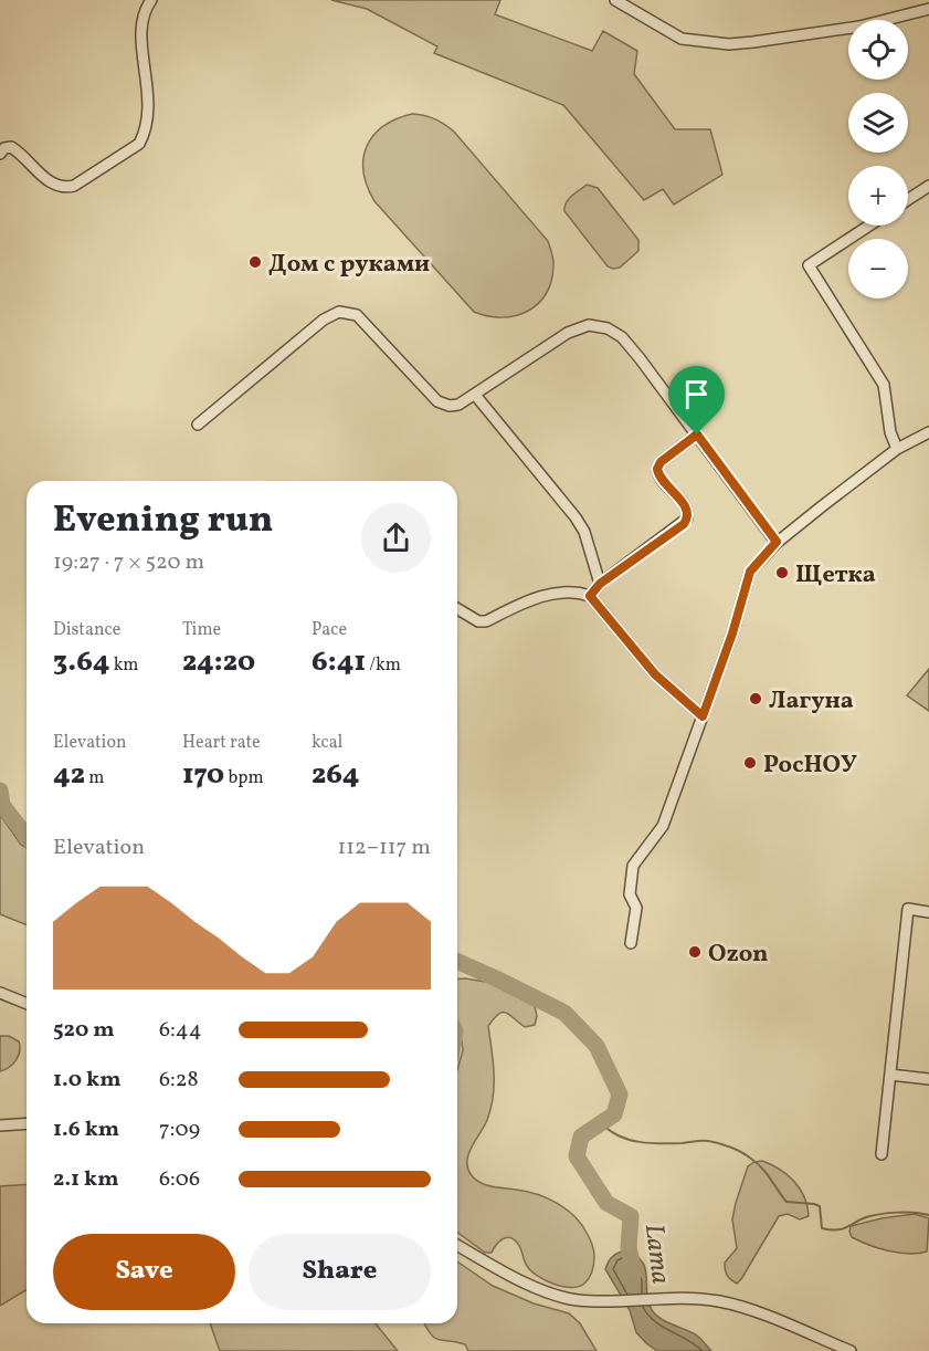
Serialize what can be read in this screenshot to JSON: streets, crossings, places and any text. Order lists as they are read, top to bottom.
{
  "water": ["Lama"],
  "places": [
    "Дом с руками",
    "Щетка",
    "Лагуна",
    "РосНОУ",
    "Ozon"
  ],
  "page": {
    "map_buttons": ["+", "−"],
    "heading": ["Evening run", "19:27 · 7 × 520 m"],
    "stats": [
      ["Distance", "3.64 km"],
      ["Time", "24:20"],
      ["Pace", "6:41 /km"],
      ["Elevation", "42 m"],
      ["Heart rate", "170 bpm"],
      ["kcal", "264"]
    ],
    "chart": ["Elevation", "112–117 m"],
    "list": [
      {
        "name": "520 m",
        "note": "6:44"
      },
      {
        "name": "1.0 km",
        "note": "6:28"
      },
      {
        "name": "1.6 km",
        "note": "7:09"
      },
      {
        "name": "2.1 km",
        "note": "6:06"
      }
    ],
    "buttons": ["Save", "Share"]
  }
}
